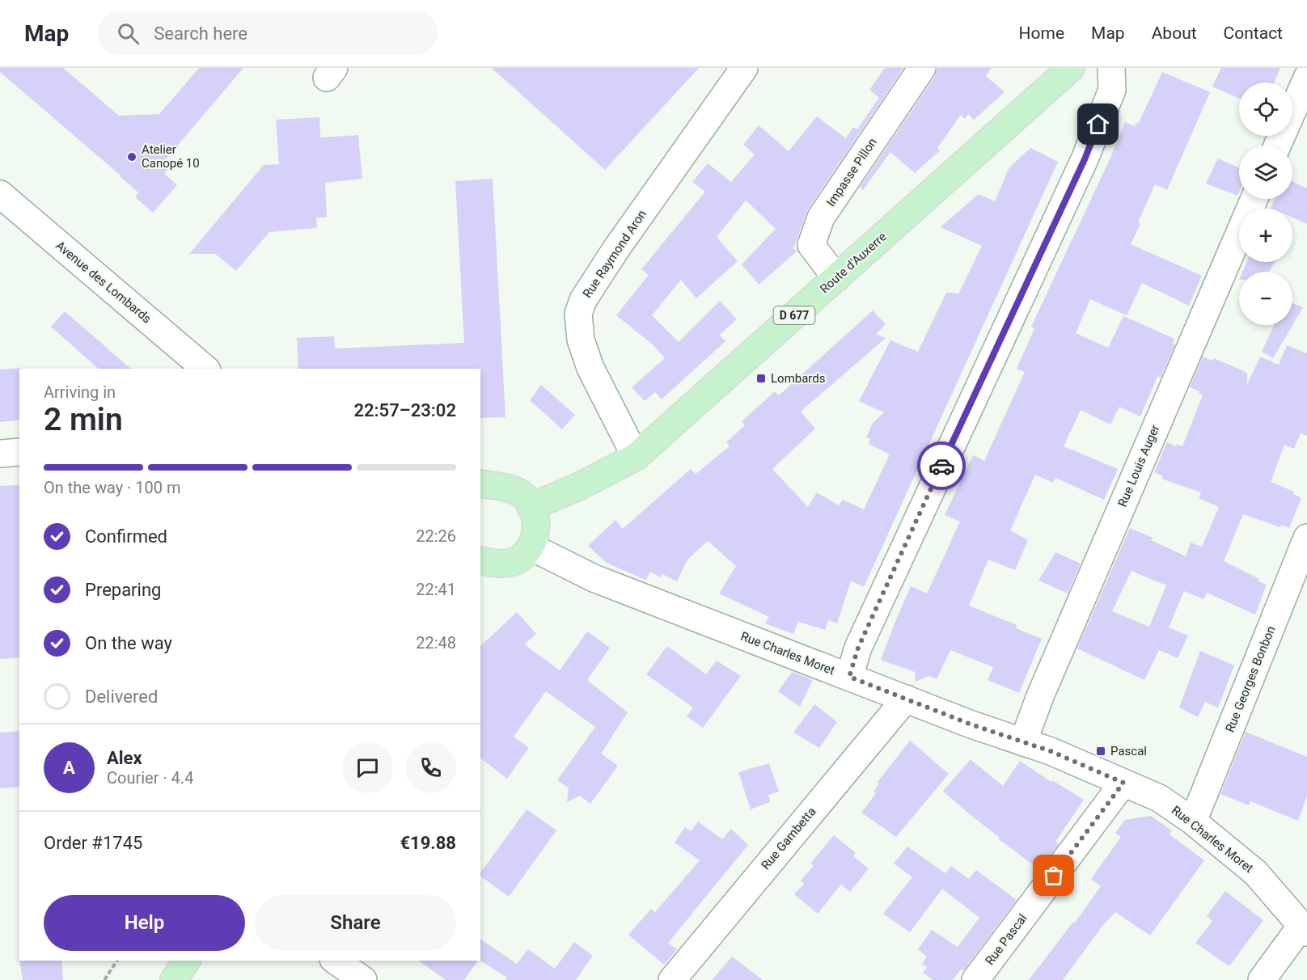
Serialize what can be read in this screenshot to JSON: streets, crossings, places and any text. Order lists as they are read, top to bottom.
{
  "streets": {
    "main road": ["Route d'Auxerre", "D 677"],
    "street": [
      "Impasse Pillon",
      "Rue Raymond Aron",
      "Avenue des Lombards",
      "Rue Louis Auger",
      "Rue Charles Moret",
      "Rue Georges Bonbon",
      "Rue Gambetta",
      "Rue Pascal"
    ]
  },
  "crossings": [
    ["Impasse Pillon", "Route d'Auxerre"],
    ["Rue Raymond Aron", "Route d'Auxerre"],
    ["Rue Louis Auger", "Rue Charles Moret"],
    ["Rue Charles Moret", "Rue Georges Bonbon"],
    ["Rue Charles Moret", "Rue Gambetta"],
    ["Rue Charles Moret", "Rue Pascal"]
  ],
  "places": {
    "other": ["Atelier Canopé 10"],
    "transit": ["Lombards", "Pascal"]
  },
  "page": {
    "header": "Map",
    "search": "Search here",
    "nav": [
      "Home",
      "Map",
      "About",
      "Contact"
    ],
    "map_buttons": ["+", "−"],
    "heading": ["2 min", "Arriving in", "22:57–23:02"],
    "panel": [
      "Alex",
      "Courier · 4.4",
      "Order #1745",
      "€19.88"
    ],
    "bar": "On the way · 100 m",
    "list": [
      ["Confirmed", "22:26"],
      ["Preparing", "22:41"],
      ["On the way", "22:48"],
      "Delivered"
    ],
    "round": "A",
    "buttons": ["Help", "Share"]
  }
}
